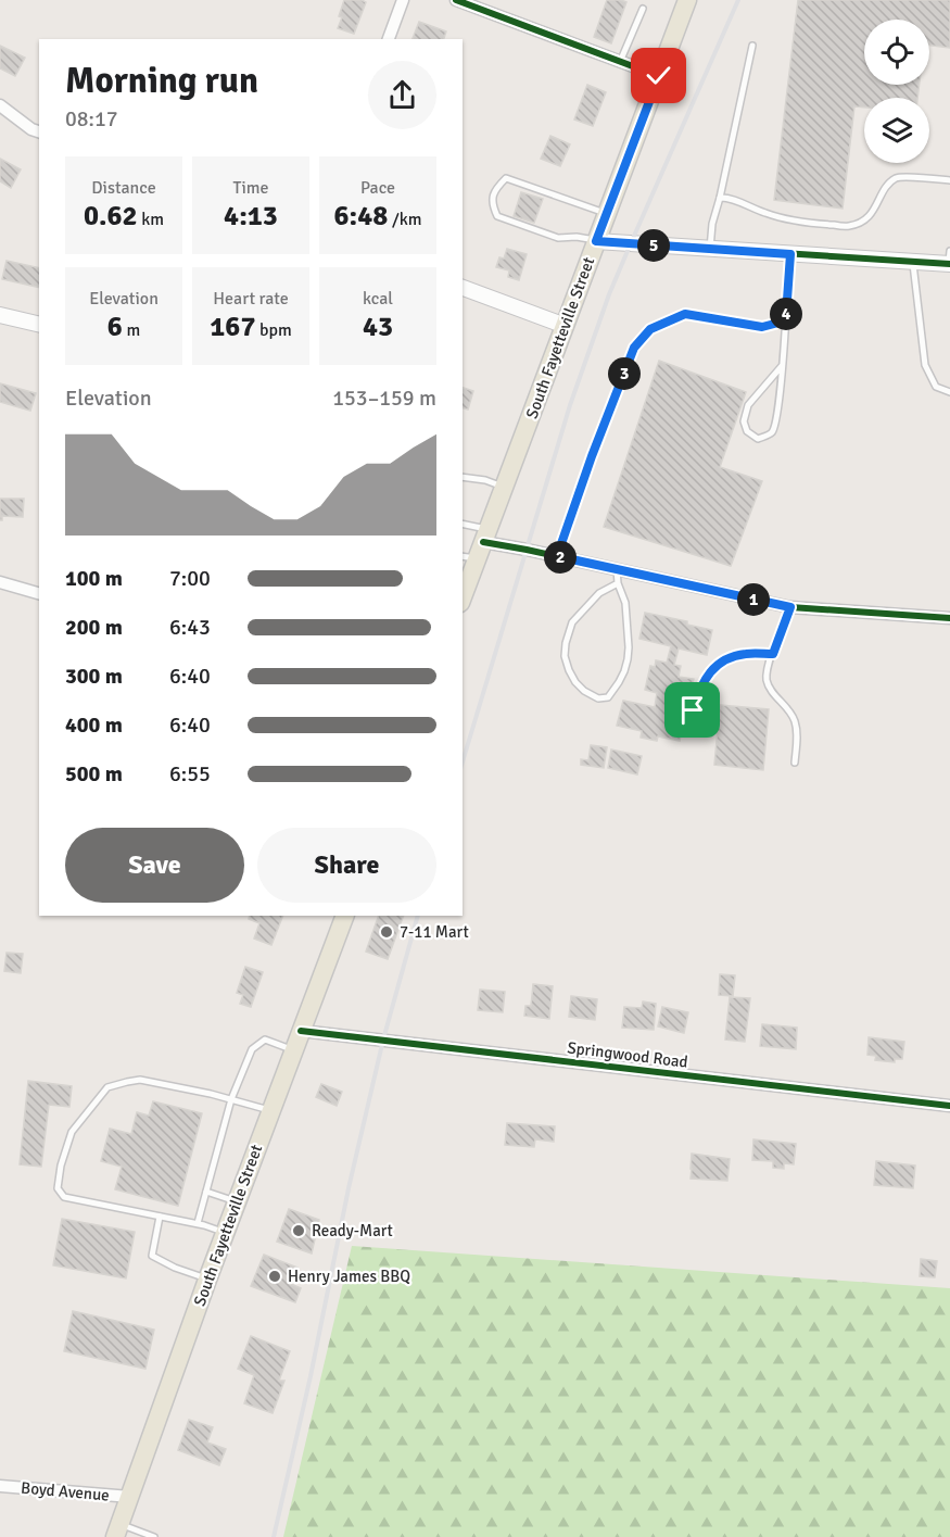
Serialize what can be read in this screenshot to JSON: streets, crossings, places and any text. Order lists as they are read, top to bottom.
{
  "streets": {
    "main road": ["South Fayetteville Street"],
    "street": ["Springwood Road", "Boyd Avenue"]
  },
  "crossings": [
    ["South Fayetteville Street", "Springwood Road"],
    ["South Fayetteville Street", "Boyd Avenue"]
  ],
  "places": ["7-11 Mart", "Ready-Mart", "Henry James BBQ"],
  "page": {
    "heading": ["Morning run", "08:17"],
    "stats": [
      ["Distance", "0.62 km"],
      ["Time", "4:13"],
      ["Pace", "6:48 /km"],
      ["Elevation", "6 m"],
      ["Heart rate", "167 bpm"],
      ["kcal", "43"]
    ],
    "pins": [
      "5",
      "4",
      "3",
      "2",
      "1"
    ],
    "chart": ["Elevation", "153–159 m"],
    "list": [
      {
        "name": "100 m",
        "note": "7:00"
      },
      {
        "name": "200 m",
        "note": "6:43"
      },
      {
        "name": "300 m",
        "note": "6:40"
      },
      {
        "name": "400 m",
        "note": "6:40"
      },
      {
        "name": "500 m",
        "note": "6:55"
      }
    ],
    "buttons": ["Save", "Share"]
  }
}
